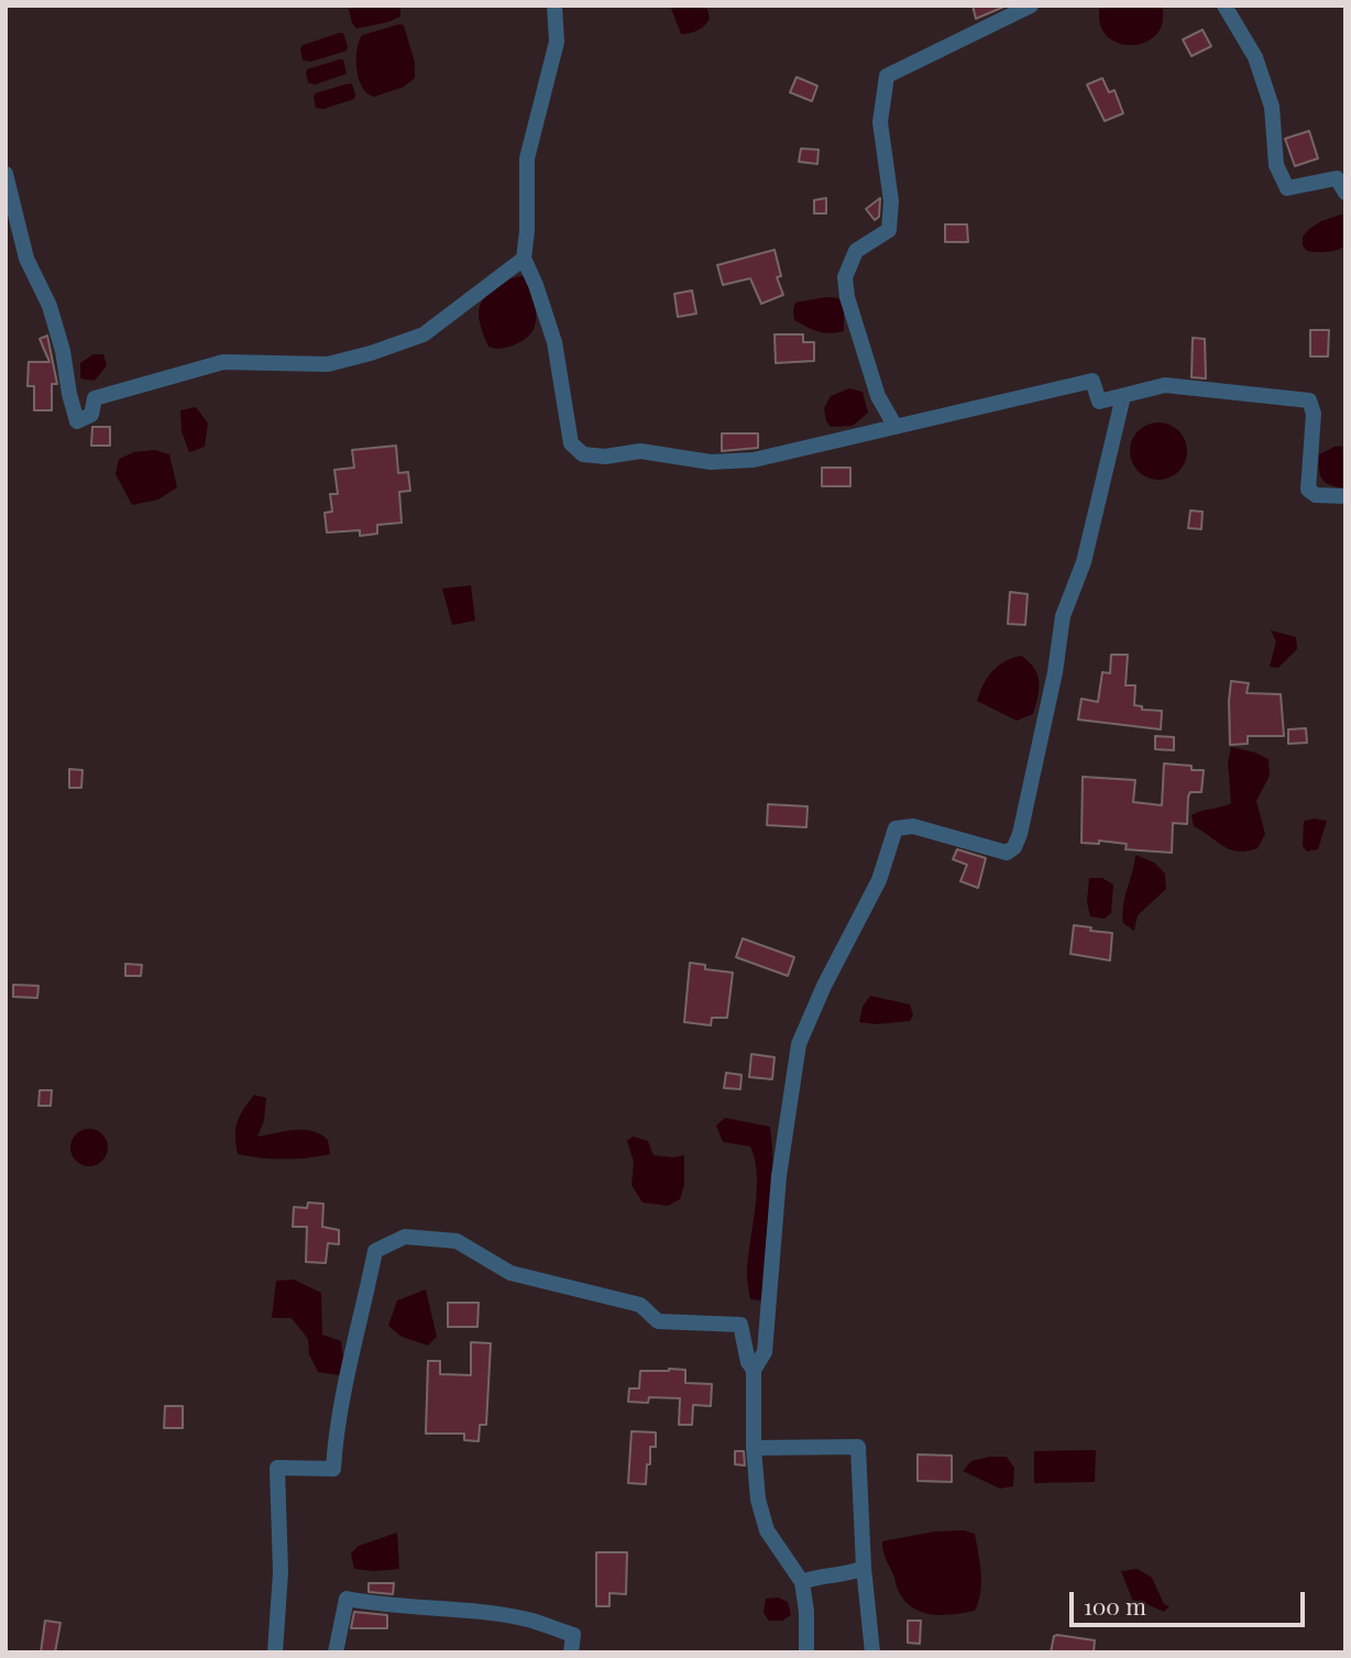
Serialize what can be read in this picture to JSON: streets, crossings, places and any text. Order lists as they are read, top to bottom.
{
  "scale_bar": "100 m"
}
